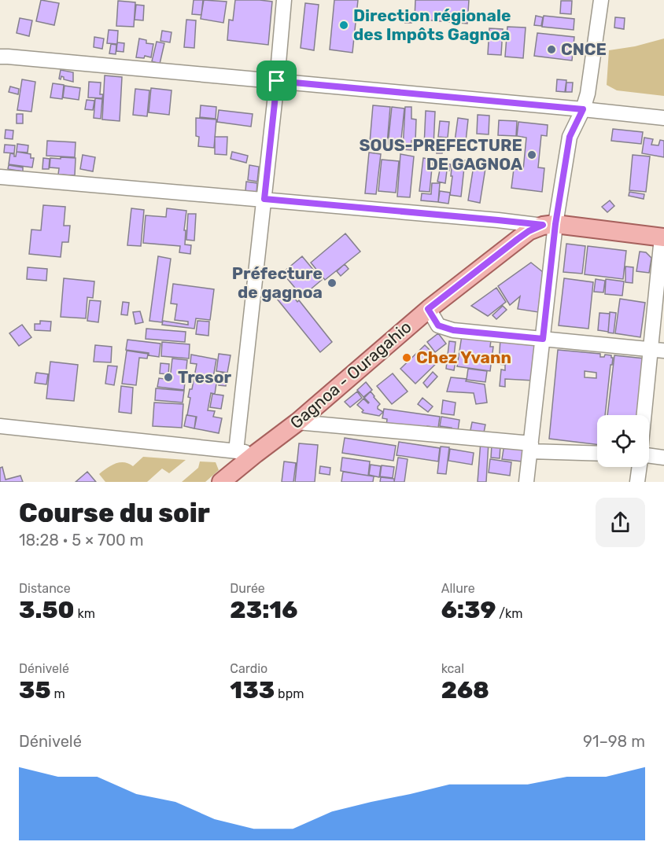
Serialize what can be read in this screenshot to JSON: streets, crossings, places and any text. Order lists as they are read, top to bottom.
{
  "streets": {
    "main road": ["Gagnoa - Ouragahio"]
  },
  "places": [
    "Direction régionale des Impôts Gagnoa",
    "CNCE",
    "SOUS-PREFECTURE DE GAGNOA",
    "Préfecture de gagnoa",
    "Chez Yvann",
    "Tresor"
  ],
  "page": {
    "heading": ["Course du soir", "18:28 · 5 × 700 m"],
    "stats": [
      ["Distance", "3.50 km"],
      ["Durée", "23:16"],
      ["Allure", "6:39 /km"],
      ["Dénivelé", "35 m"],
      ["Cardio", "133 bpm"],
      ["kcal", "268"]
    ],
    "chart": ["Dénivelé", "91–98 m"]
  }
}
